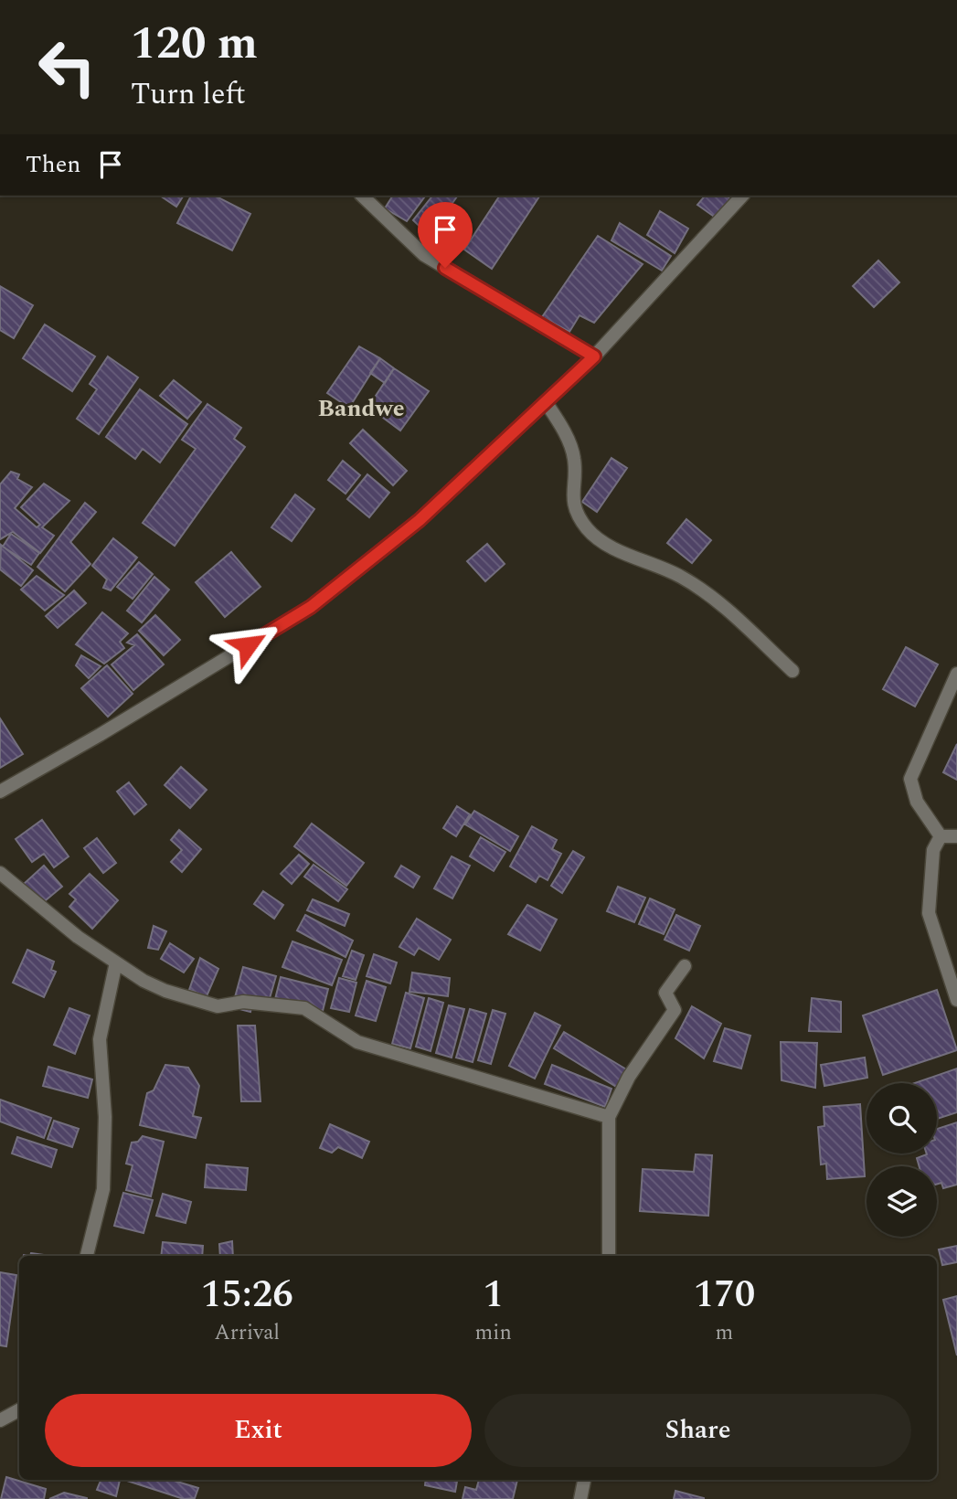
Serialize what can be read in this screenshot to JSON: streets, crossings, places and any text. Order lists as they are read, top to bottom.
{
  "districts": ["Bandwe"],
  "page": {
    "turn": ["120 m", "Turn left"],
    "then": "Then",
    "eta": [
      "15:26",
      "Arrival",
      "1",
      "min",
      "170",
      "m"
    ],
    "buttons": ["Exit", "Share"]
  }
}
